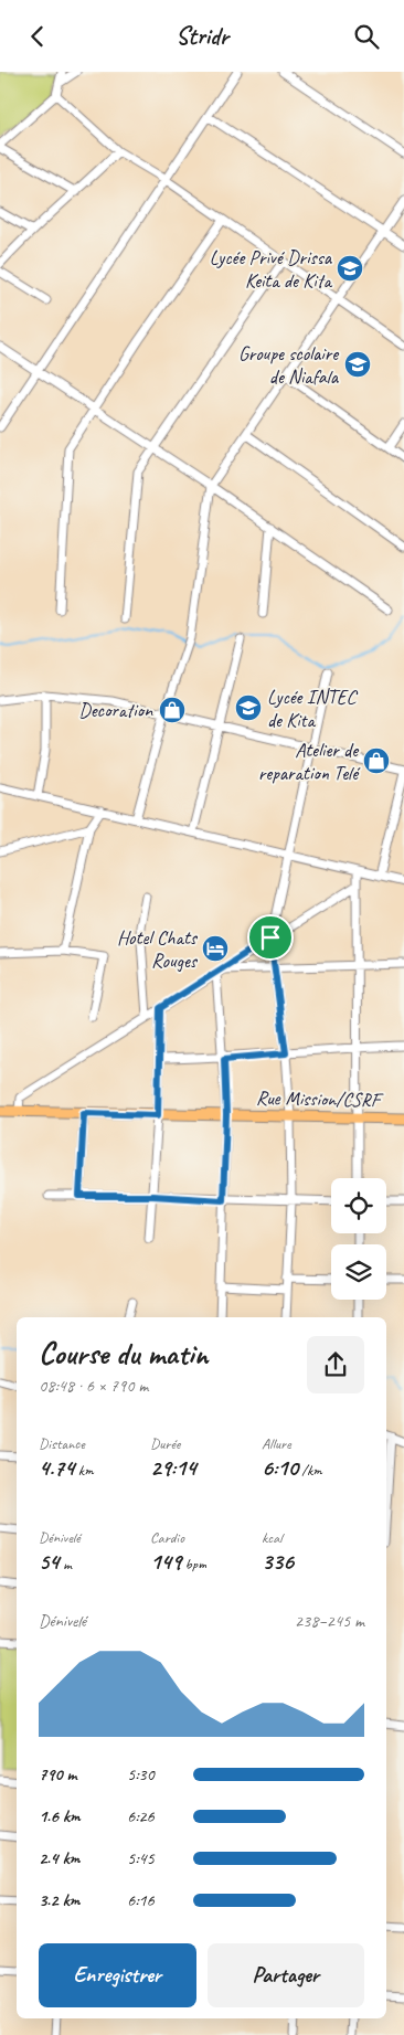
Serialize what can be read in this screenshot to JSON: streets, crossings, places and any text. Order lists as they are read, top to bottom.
{
  "streets": {
    "main road": ["Rue Mission/CSRF"]
  },
  "places": {
    "school or university": ["Lycée Privé Drissa Keita de Kita", "Groupe scolaire de Niafala", "Lycée INTEC de Kita"],
    "shop": ["Decoration", "Atelier de reparation Telé"],
    "hotel": ["Hotel Chats Rouges"]
  },
  "page": {
    "header": "Stridr",
    "heading": ["Course du matin", "08:48 · 6 × 790 m"],
    "stats": [
      ["Distance", "4.74 km"],
      ["Durée", "29:14"],
      ["Allure", "6:10 /km"],
      ["Dénivelé", "54 m"],
      ["Cardio", "149 bpm"],
      ["kcal", "336"]
    ],
    "chart": ["Dénivelé", "238–245 m"],
    "list": [
      {
        "name": "790 m",
        "note": "5:30"
      },
      {
        "name": "1.6 km",
        "note": "6:26"
      },
      {
        "name": "2.4 km",
        "note": "5:45"
      },
      {
        "name": "3.2 km",
        "note": "6:16"
      }
    ],
    "buttons": ["Enregistrer", "Partager"]
  }
}
